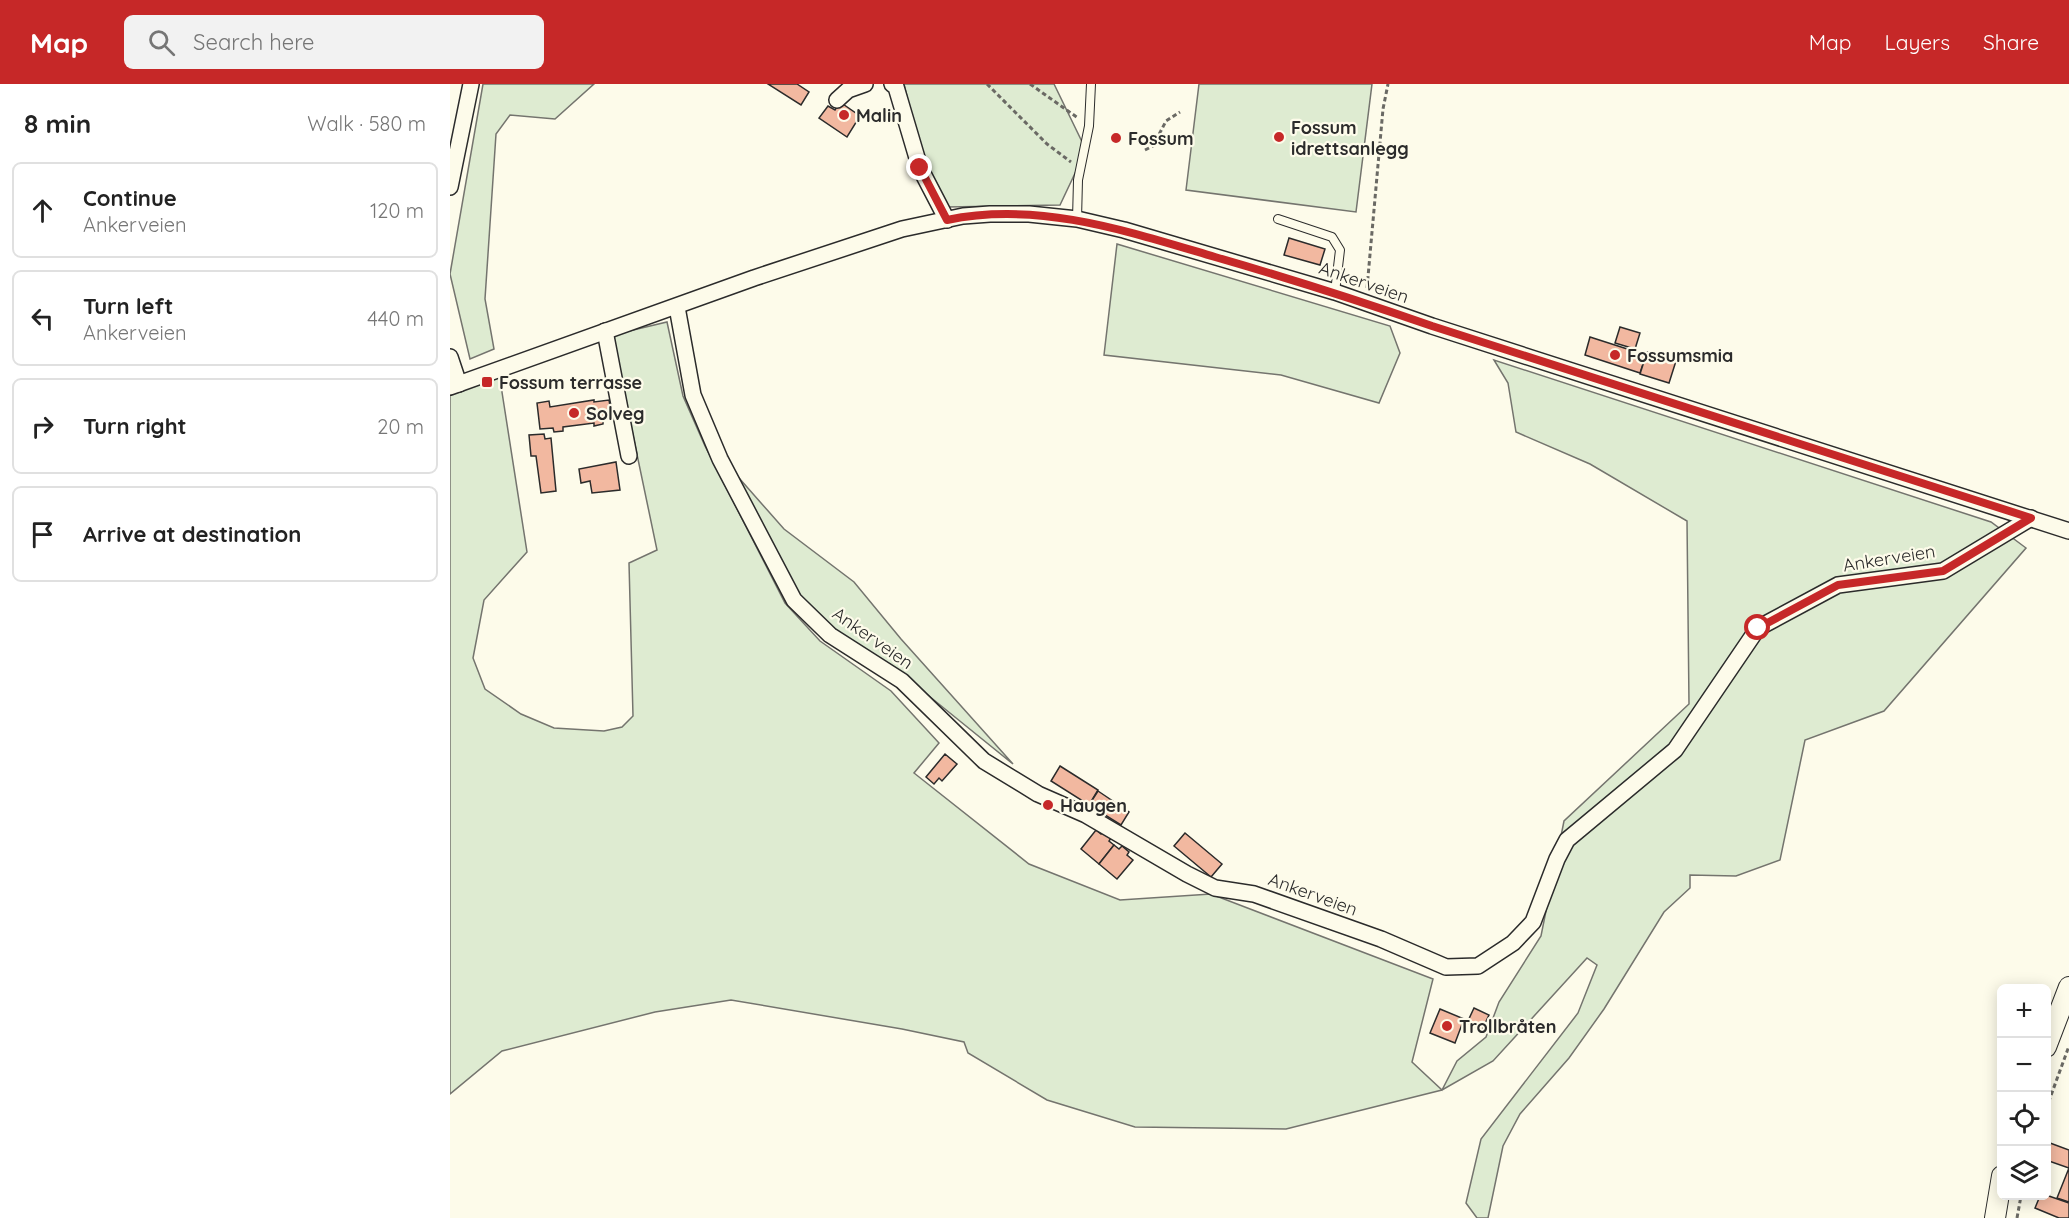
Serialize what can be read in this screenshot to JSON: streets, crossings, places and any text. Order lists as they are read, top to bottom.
{
  "streets": {
    "street": ["Ankerveien"]
  },
  "places": {
    "other": [
      "Malin",
      "Fossum idrettsanlegg",
      "Fossum",
      "Fossumsmia",
      "Solveg",
      "Haugen",
      "Trollbråten"
    ],
    "transit": ["Fossum terrasse"]
  },
  "page": {
    "header": "Map",
    "search": "Search here",
    "nav": ["Map", "Layers", "Share"],
    "heading": ["8 min", "Walk · 580 m"],
    "list": [
      ["Continue", "Ankerveien", "120 m"],
      ["Turn left", "Ankerveien", "440 m"],
      ["Turn right", "20 m"],
      "Arrive at destination"
    ],
    "map_buttons": ["+", "−"]
  }
}
